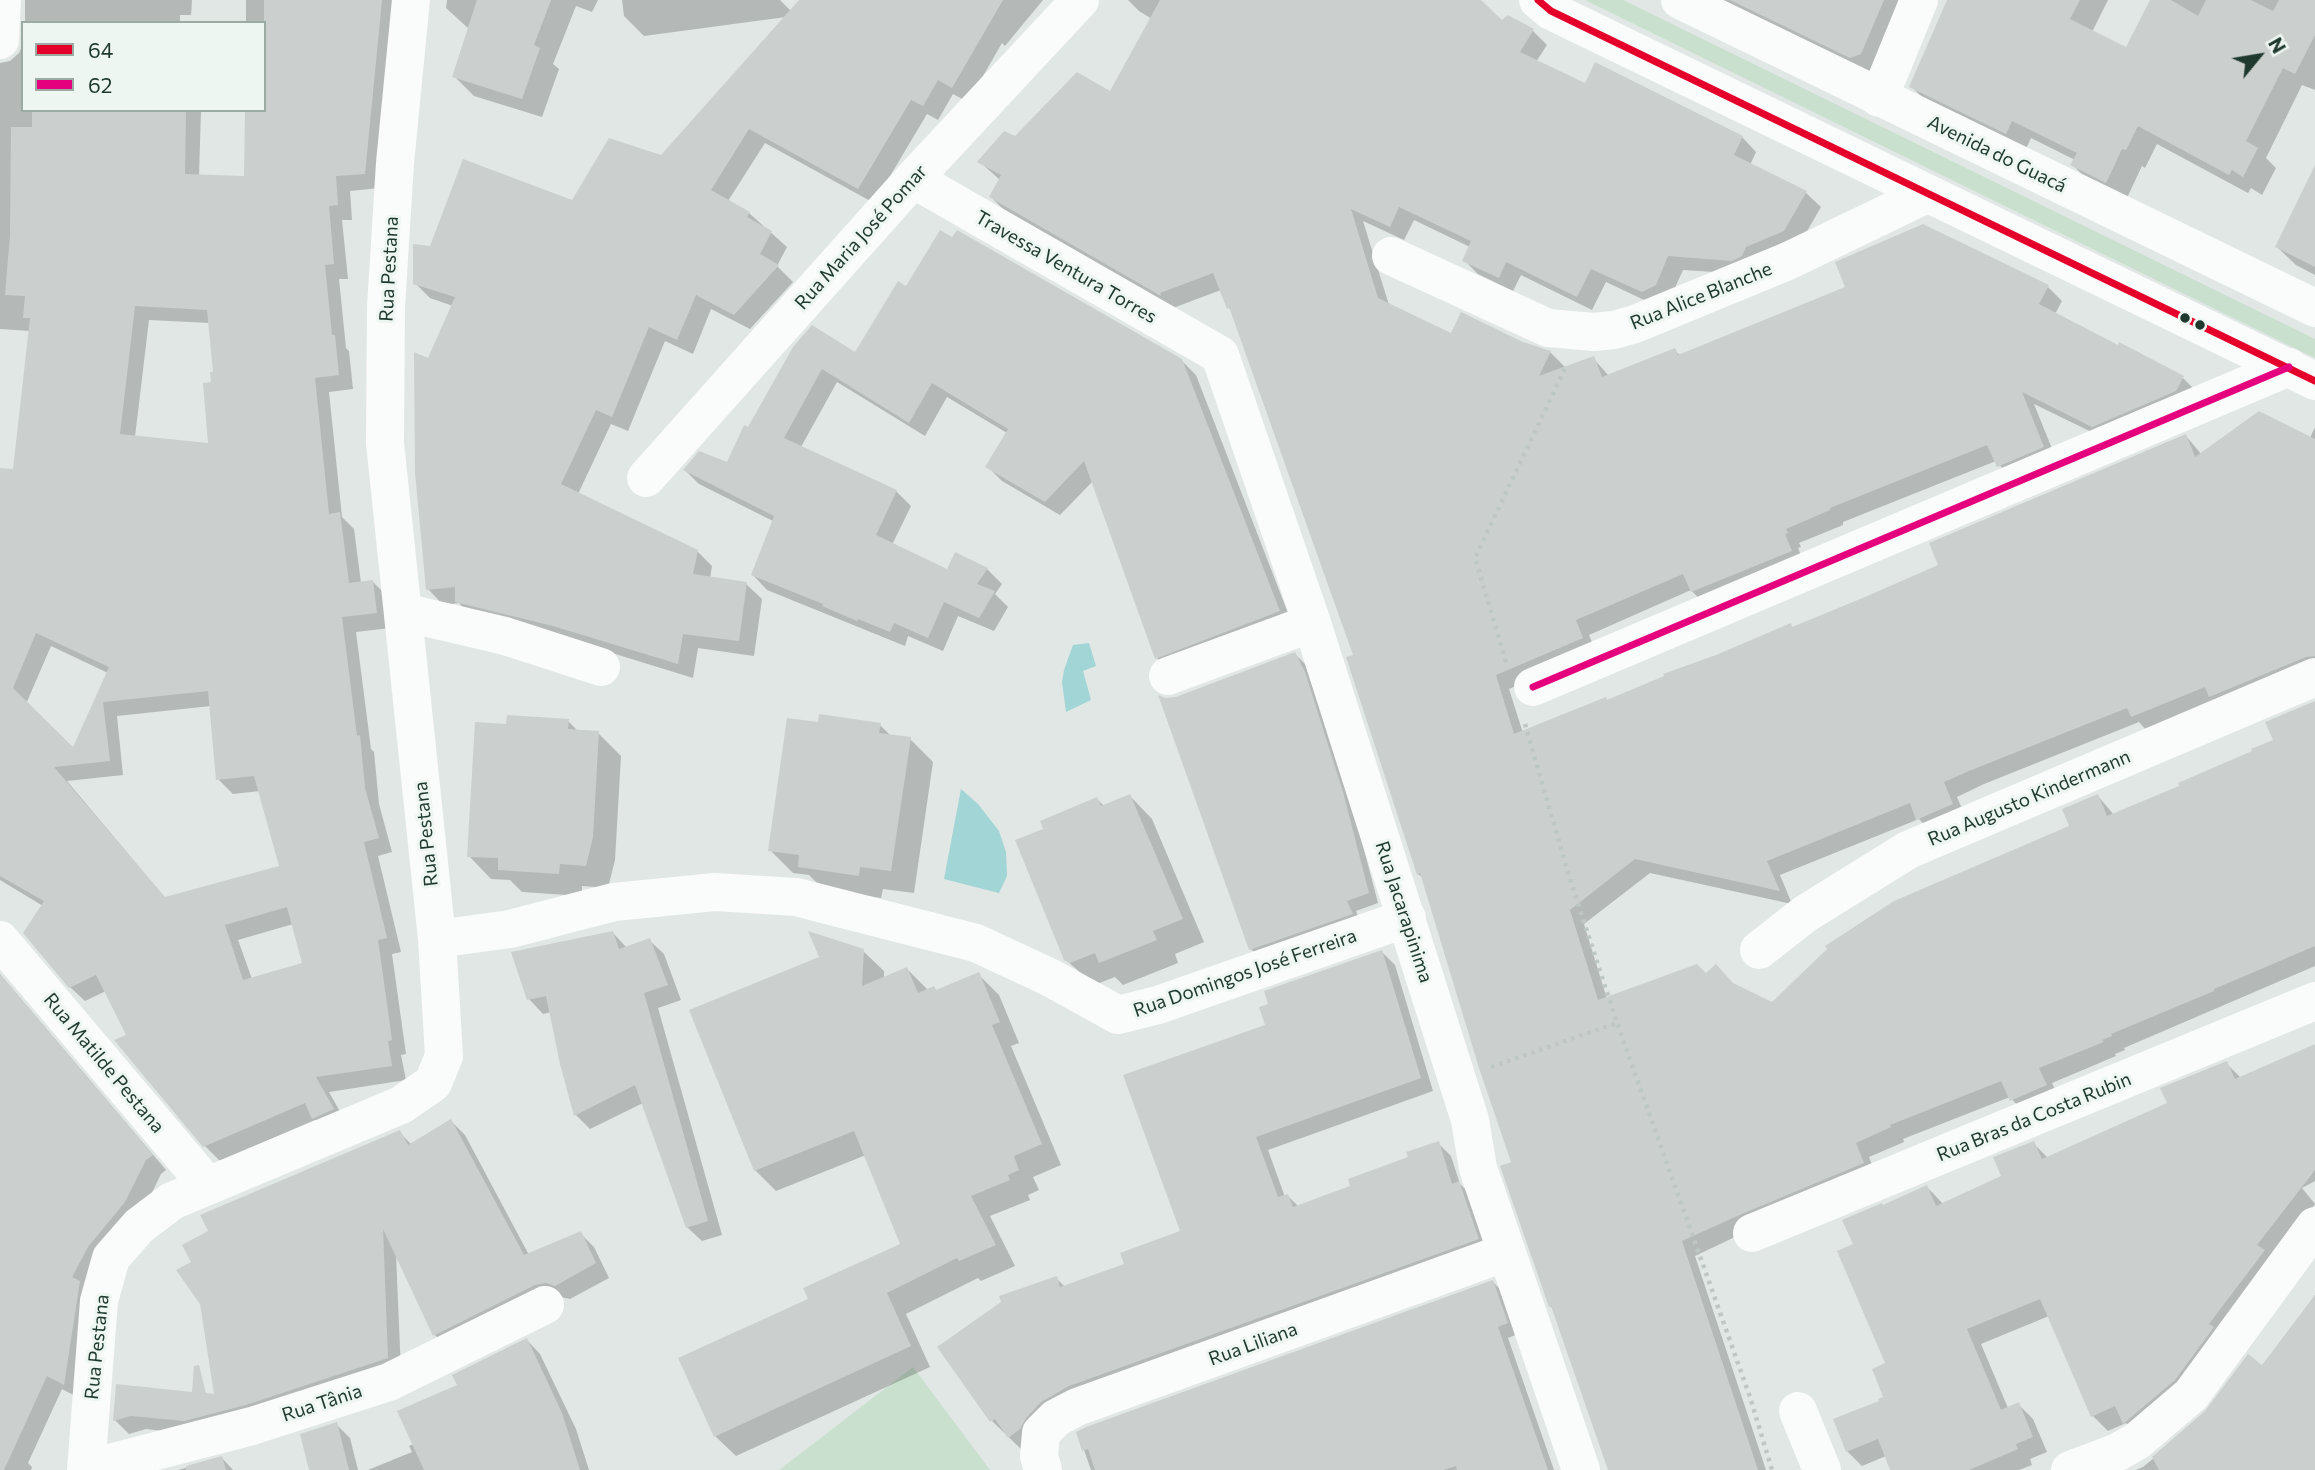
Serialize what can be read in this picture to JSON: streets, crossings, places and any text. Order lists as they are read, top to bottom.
{
  "streets": {
    "street": [
      "Avenida do Guacá",
      "Rua Maria José Pomar",
      "Travessa Ventura Torres",
      "Rua Pestana",
      "Rua Alice Blanche",
      "Rua Augusto Kindermann",
      "Rua Jacarapinima",
      "Rua Domingos José Ferreira",
      "Rua Matilde Pestana",
      "Rua Bras da Costa Rubin",
      "Rua Liliana",
      "Rua Tânia"
    ]
  },
  "crossings": [
    ["Rua Maria José Pomar", "Travessa Ventura Torres"],
    ["Travessa Ventura Torres", "Rua Jacarapinima"],
    ["Rua Pestana", "Rua Domingos José Ferreira"],
    ["Rua Pestana", "Rua Matilde Pestana"],
    ["Rua Pestana", "Rua Tânia"],
    ["Rua Jacarapinima", "Rua Domingos José Ferreira"],
    ["Rua Jacarapinima", "Rua Liliana"]
  ],
  "lines": ["transit line 64", "transit line 62"],
  "legend": ["64", "62"],
  "north": "top right"
}
